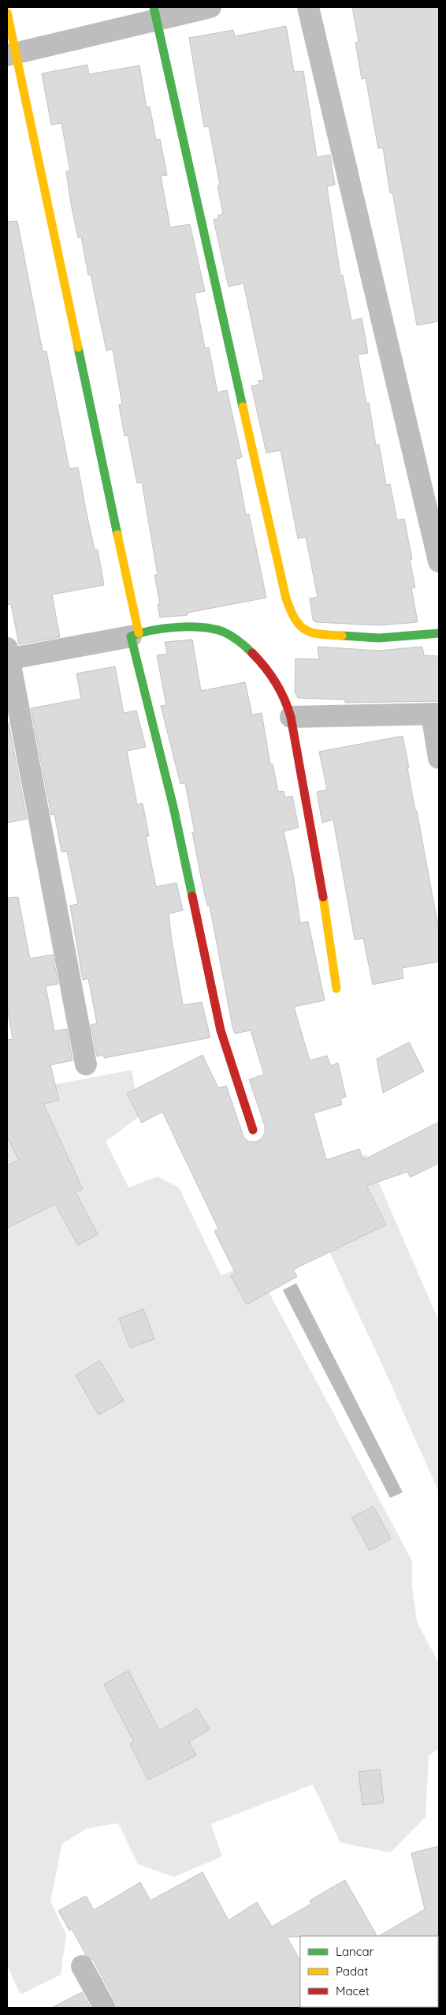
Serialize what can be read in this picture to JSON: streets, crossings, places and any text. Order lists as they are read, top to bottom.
{
  "legend": ["Lancar", "Padat", "Macet"]
}
